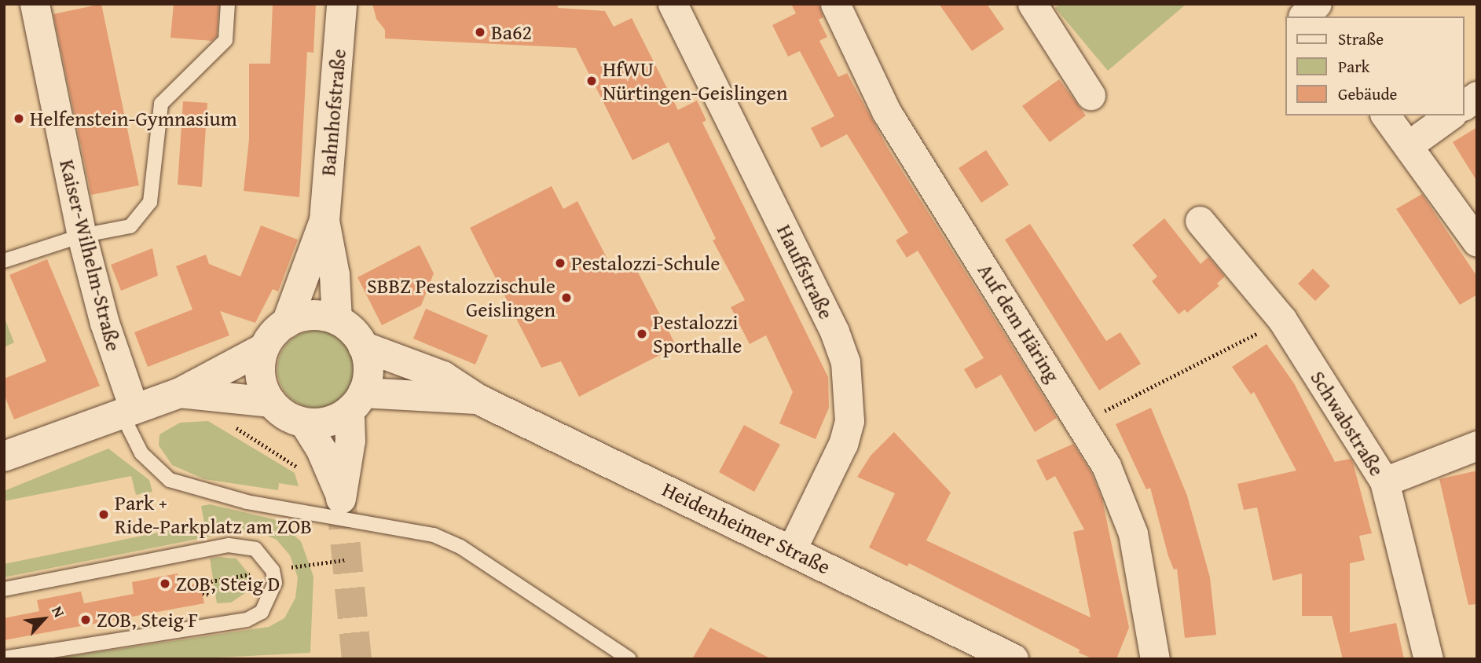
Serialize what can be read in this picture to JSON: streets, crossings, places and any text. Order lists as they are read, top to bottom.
{
  "streets": {
    "street": [
      "Bahnhofstraße",
      "Kaiser-Wilhelm-Straße",
      "Hauffstraße",
      "Auf dem Häring",
      "Schwabstraße",
      "Heidenheimer Straße"
    ]
  },
  "crossings": [
    ["Bahnhofstraße", "Heidenheimer Straße"],
    ["Hauffstraße", "Heidenheimer Straße"]
  ],
  "places": [
    "Ba62",
    "HfWU Nürtingen-Geislingen",
    "Helfenstein-Gymnasium",
    "Pestalozzi-Schule",
    "SBBZ Pestalozzischule Geislingen",
    "Pestalozzi Sporthalle",
    "Park + Ride-Parkplatz am ZOB",
    "ZOB, Steig D",
    "ZOB, Steig F"
  ],
  "legend": ["Straße", "Park", "Gebäude"],
  "north": "top right"
}
